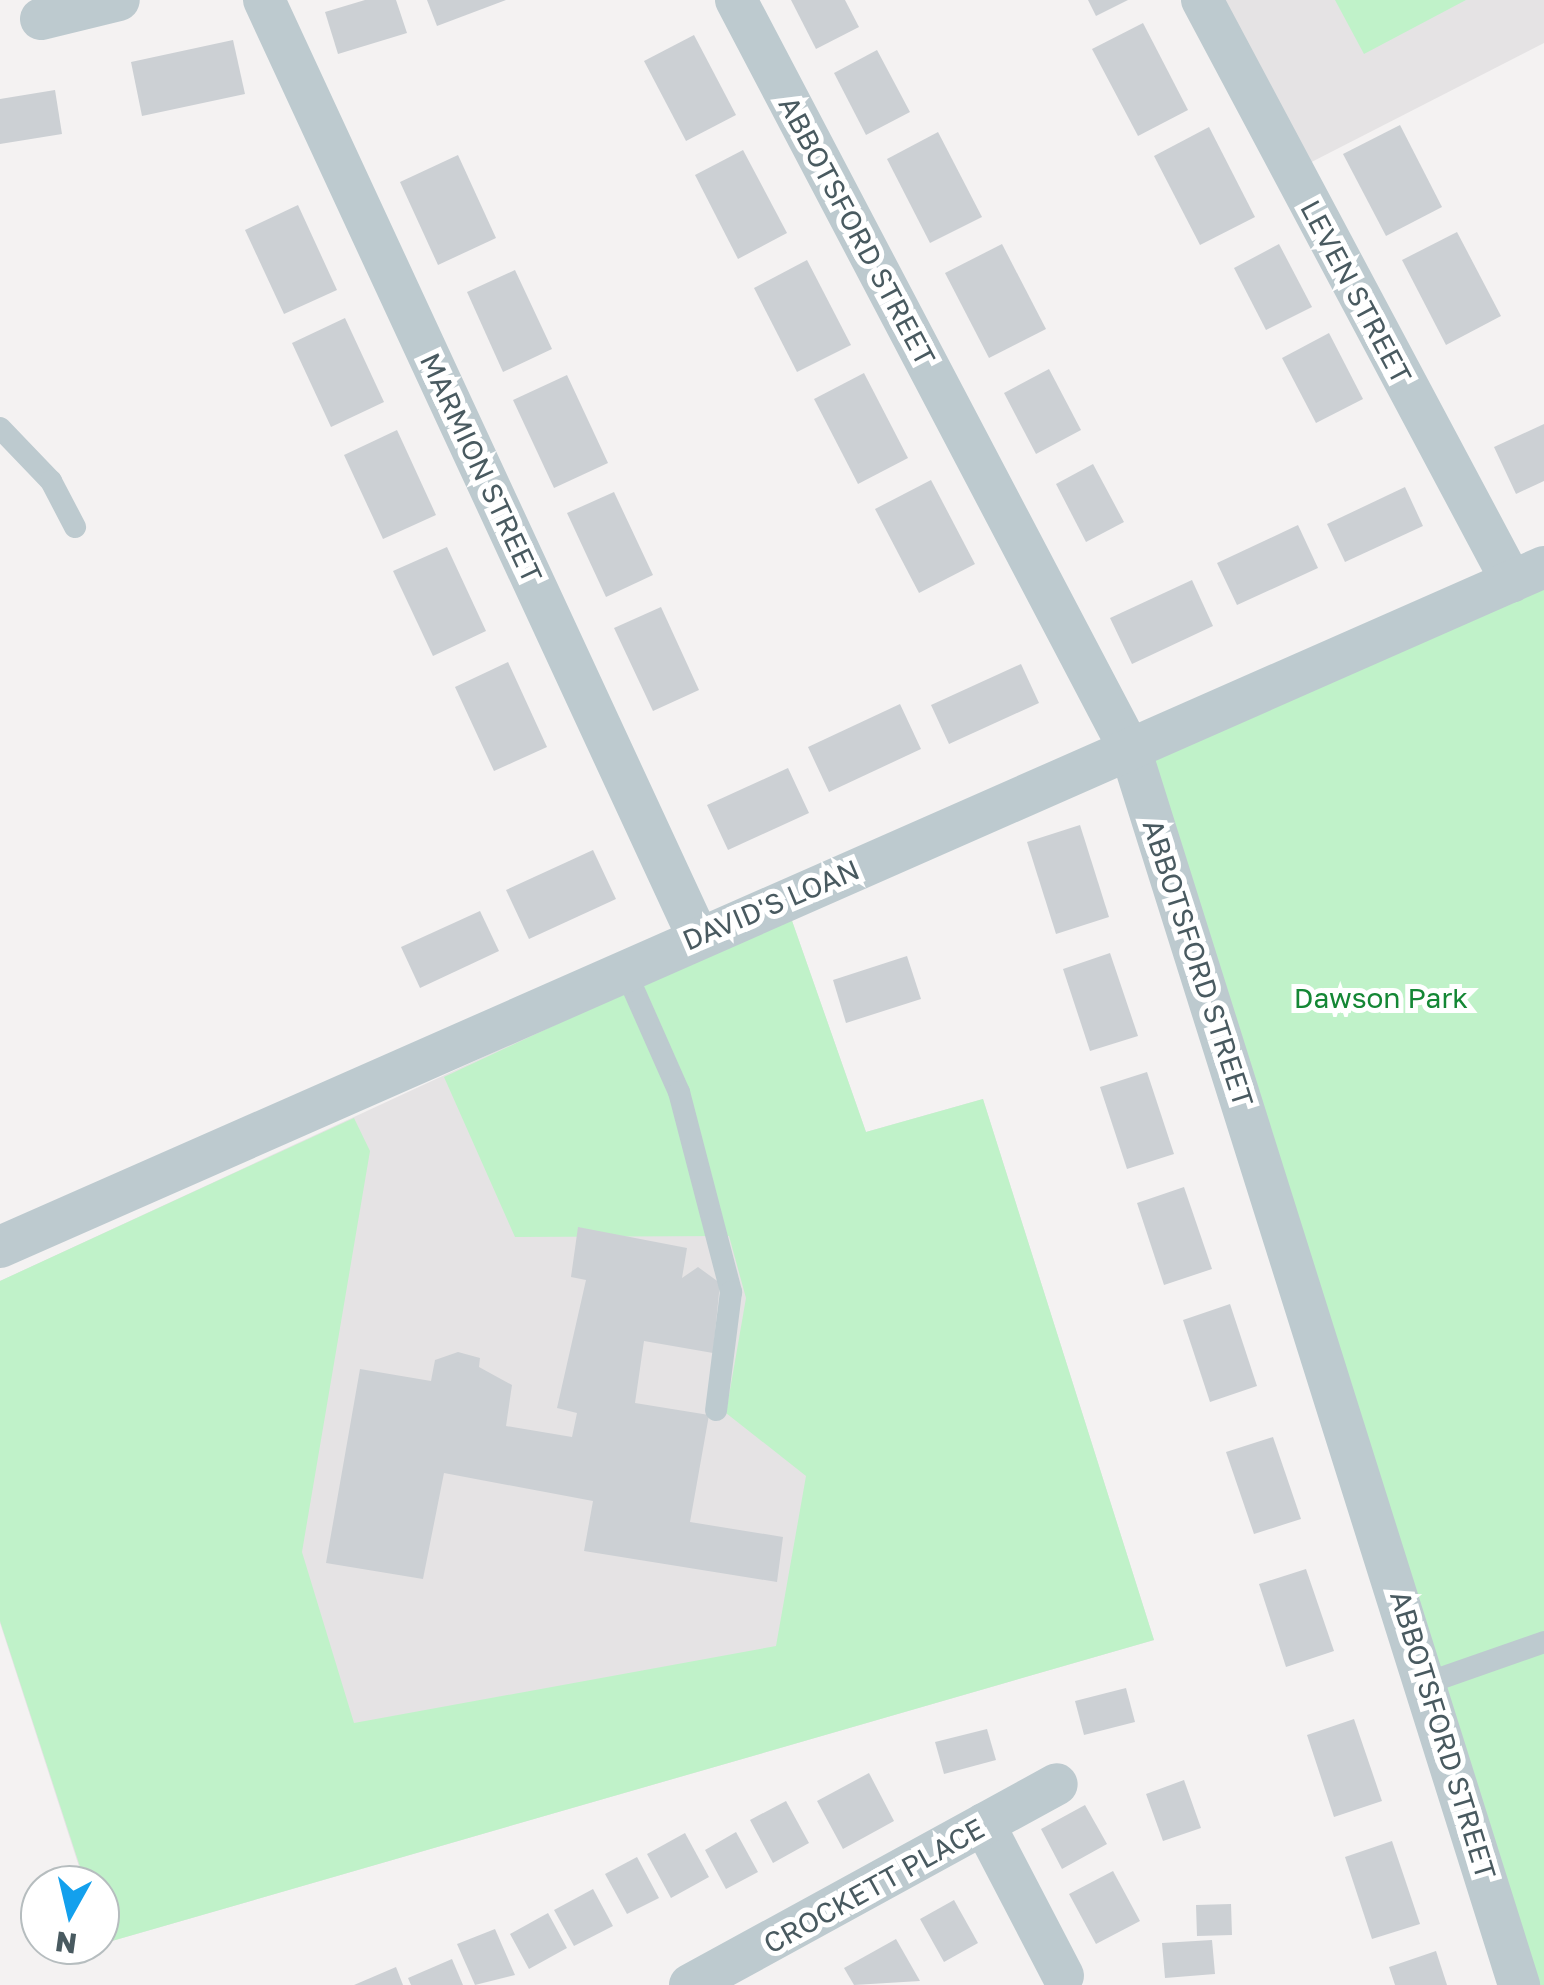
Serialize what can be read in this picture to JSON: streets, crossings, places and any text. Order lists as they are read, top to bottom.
{
  "streets": {
    "street": [
      "ABBOTSFORD STREET",
      "LEVEN STREET",
      "MARMION STREET",
      "DAVID'S LOAN",
      "CROCKETT PLACE"
    ]
  },
  "crossings": [
    ["ABBOTSFORD STREET", "DAVID'S LOAN"],
    ["LEVEN STREET", "DAVID'S LOAN"],
    ["MARMION STREET", "DAVID'S LOAN"]
  ],
  "parks": ["Dawson Park"],
  "north": "bottom"
}
